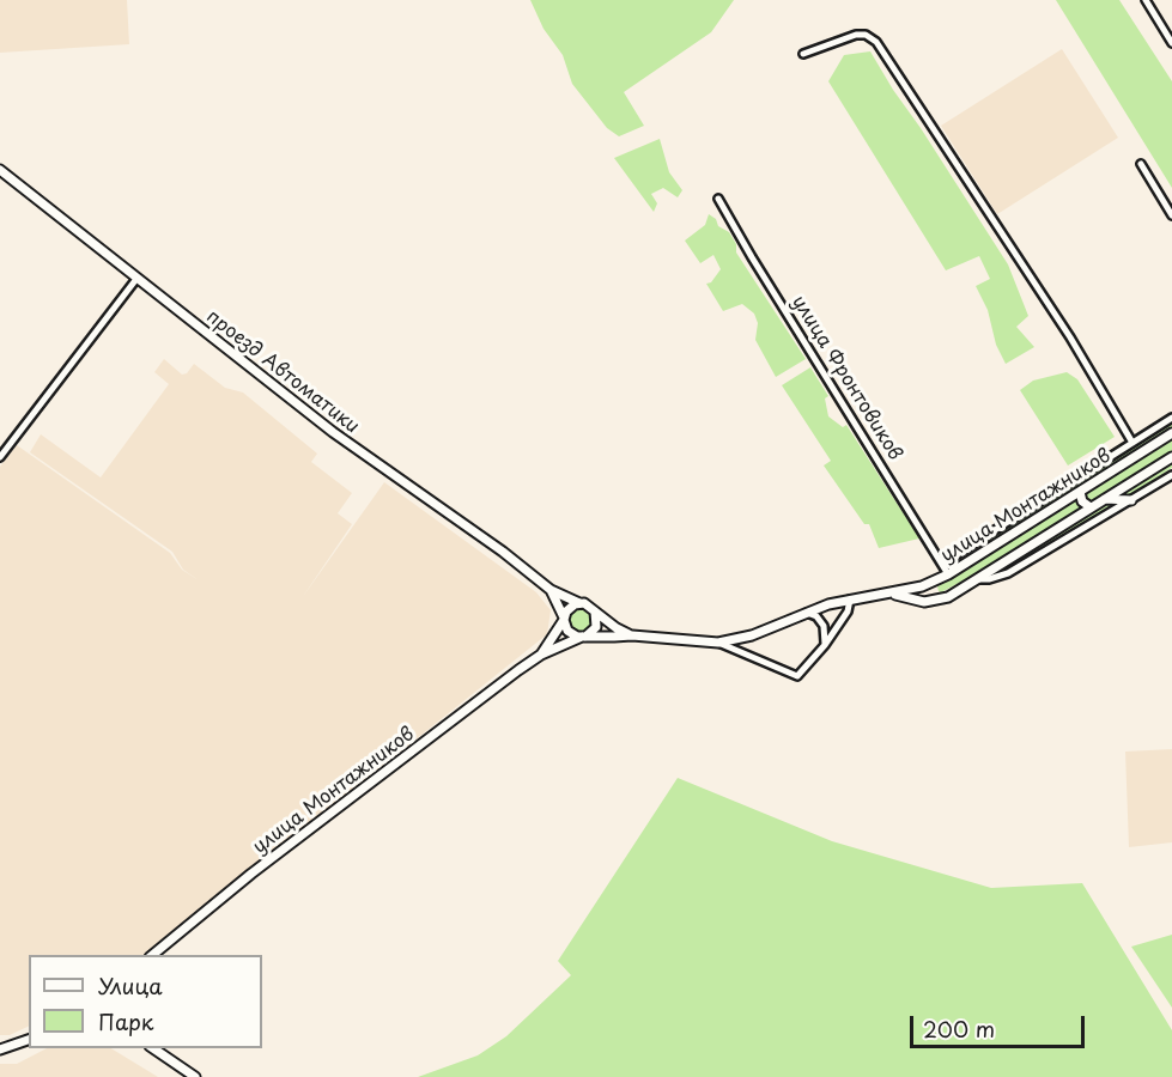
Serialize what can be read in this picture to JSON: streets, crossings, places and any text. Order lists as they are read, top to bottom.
{
  "streets": {
    "main road": ["проезд Автоматики", "улица Монтажников"],
    "street": ["улица Фронтовиков"]
  },
  "crossings": [
    ["проезд Автоматики", "улица Монтажников"],
    ["улица Фронтовиков", "улица Монтажников"]
  ],
  "legend": ["Улица", "Парк"],
  "scale_bar": "200 m"
}
